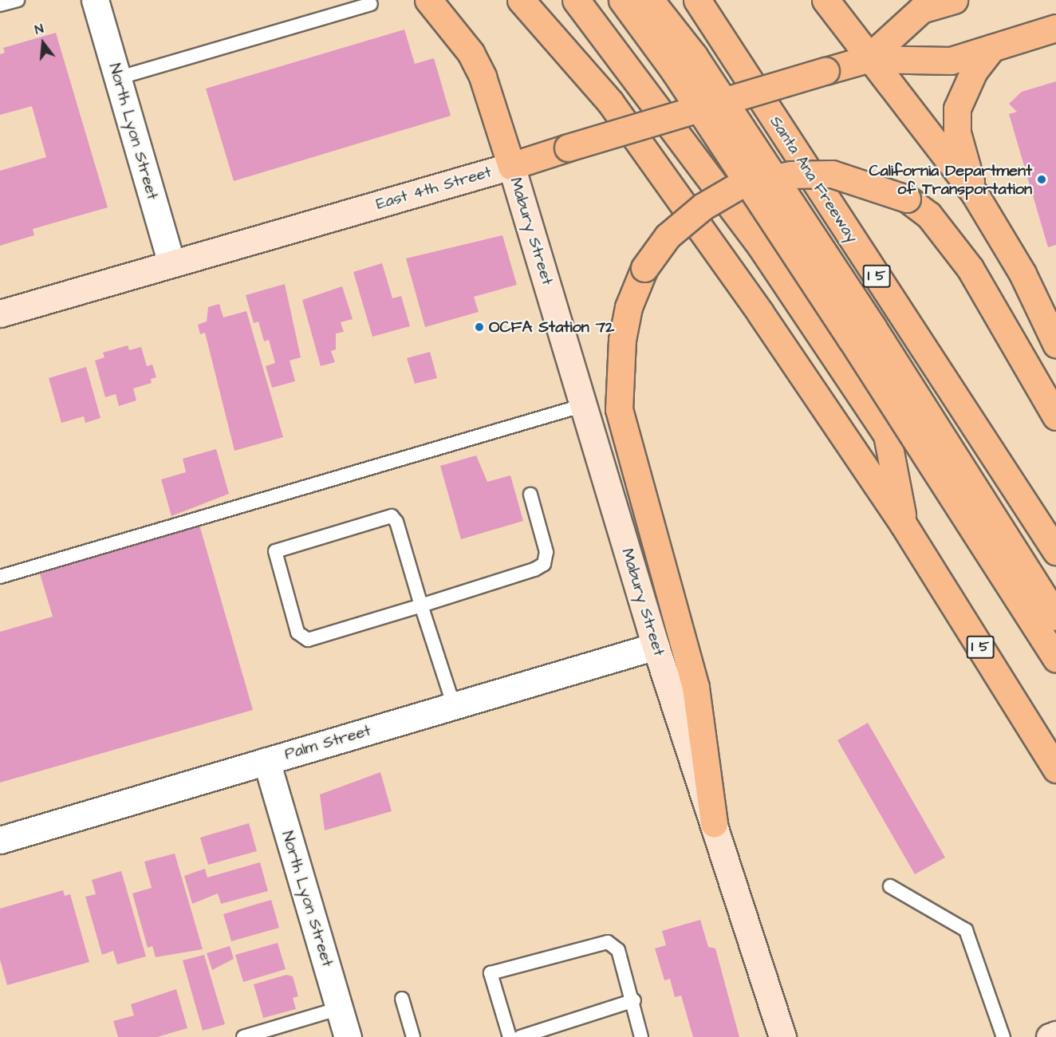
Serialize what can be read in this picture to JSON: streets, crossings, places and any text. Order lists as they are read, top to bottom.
{
  "streets": {
    "main road": [
      "Santa Ana Freeway",
      "East 4th Street",
      "Mabury Street",
      "I 5"
    ],
    "street": ["North Lyon Street", "Palm Street"]
  },
  "crossings": [
    ["North Lyon Street", "East 4th Street"],
    ["North Lyon Street", "Palm Street"],
    ["East 4th Street", "Mabury Street"],
    ["Mabury Street", "Palm Street"]
  ],
  "places": ["California Department of Transportation", "OCFA Station 72"],
  "north": "top"
}
